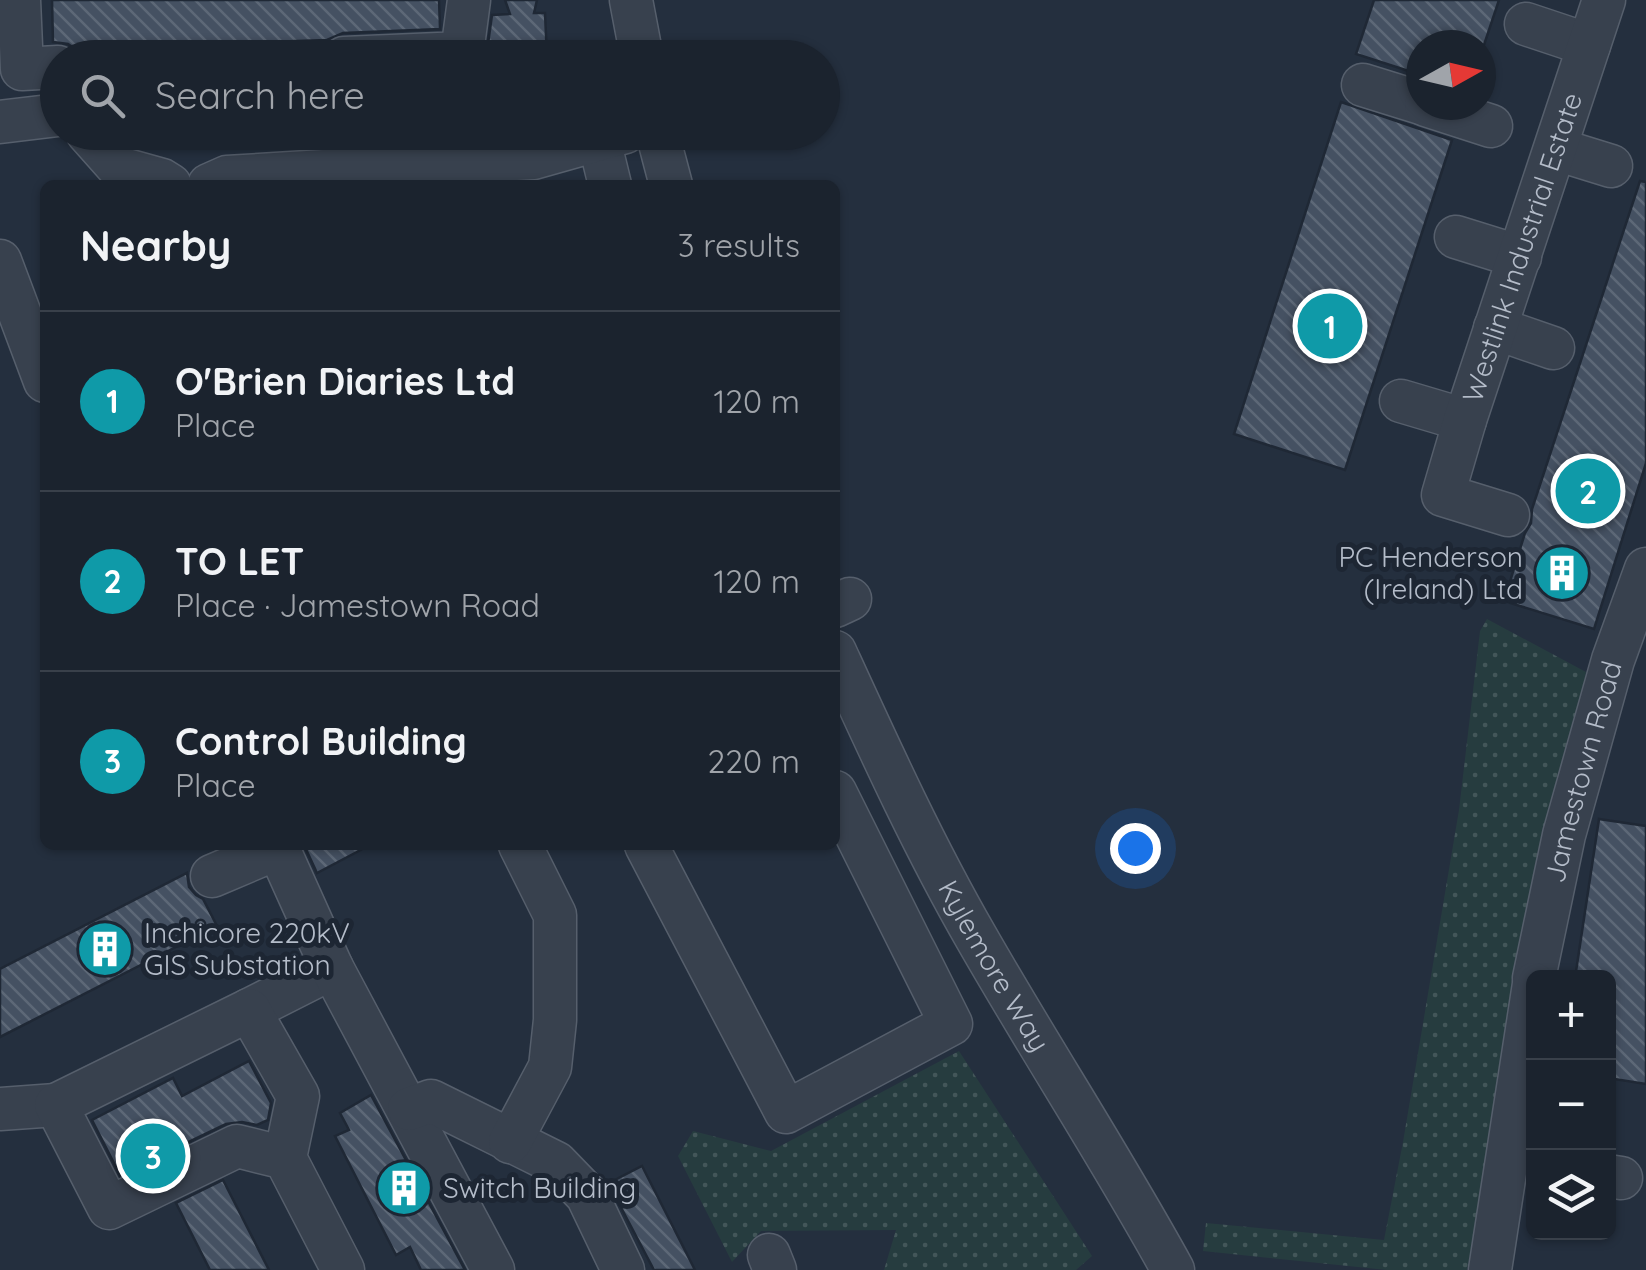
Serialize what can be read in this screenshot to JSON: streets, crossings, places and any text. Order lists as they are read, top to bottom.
{
  "streets": {
    "street": ["Westlink Industrial Estate", "Jamestown Road", "Kylemore Way"]
  },
  "places": {
    "building": ["PC Henderson (Ireland) Ltd", "Inchicore 220kV GIS Substation", "Switch Building"]
  },
  "north": "right",
  "page": {
    "search": "Search here",
    "heading": ["Nearby", "3 results"],
    "pins": ["1", "2", "3"],
    "list": [
      {
        "mark": "1",
        "name": "O'Brien Diaries Ltd",
        "note": "Place",
        "value": "120 m"
      },
      {
        "mark": "2",
        "name": "TO LET",
        "note": "Place · Jamestown Road",
        "value": "120 m"
      },
      {
        "mark": "3",
        "name": "Control Building",
        "note": "Place",
        "value": "220 m"
      }
    ],
    "map_buttons": ["+", "−"]
  }
}
